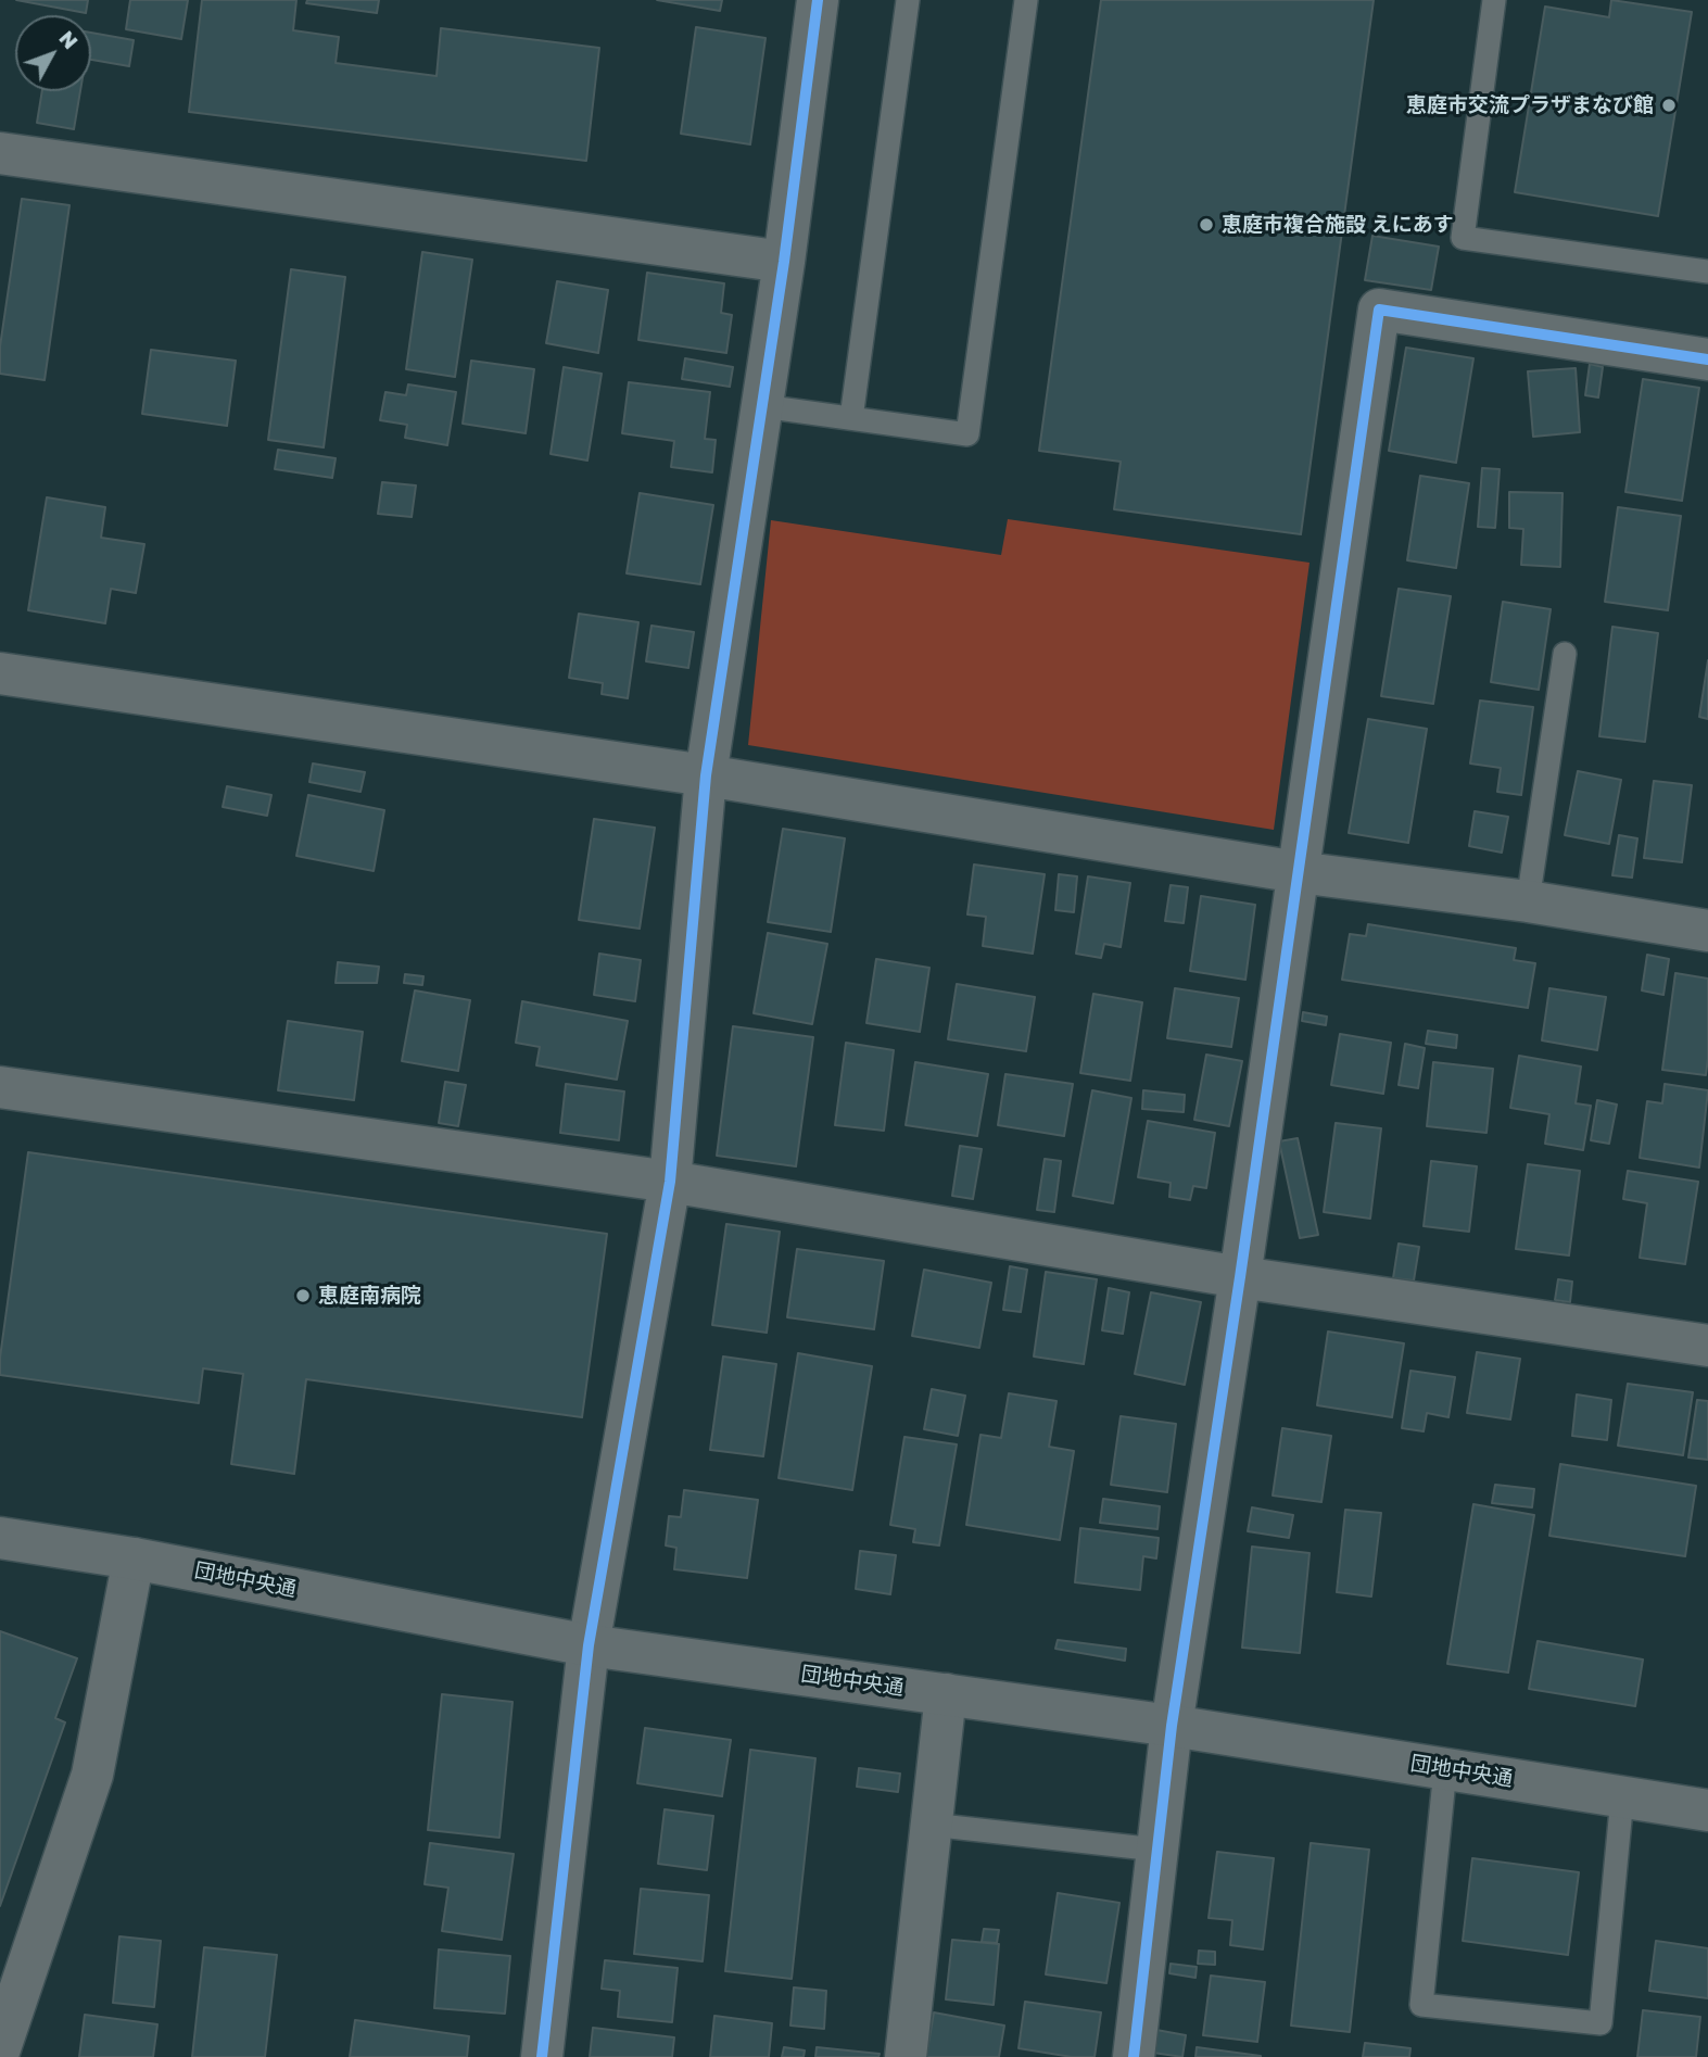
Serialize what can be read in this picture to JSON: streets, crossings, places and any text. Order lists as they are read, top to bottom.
{
  "streets": {
    "street": ["団地中央通"]
  },
  "places": ["恵庭市交流プラザまなび館", "恵庭市複合施設 えにあす", "恵庭南病院"],
  "north": "top right"
}
